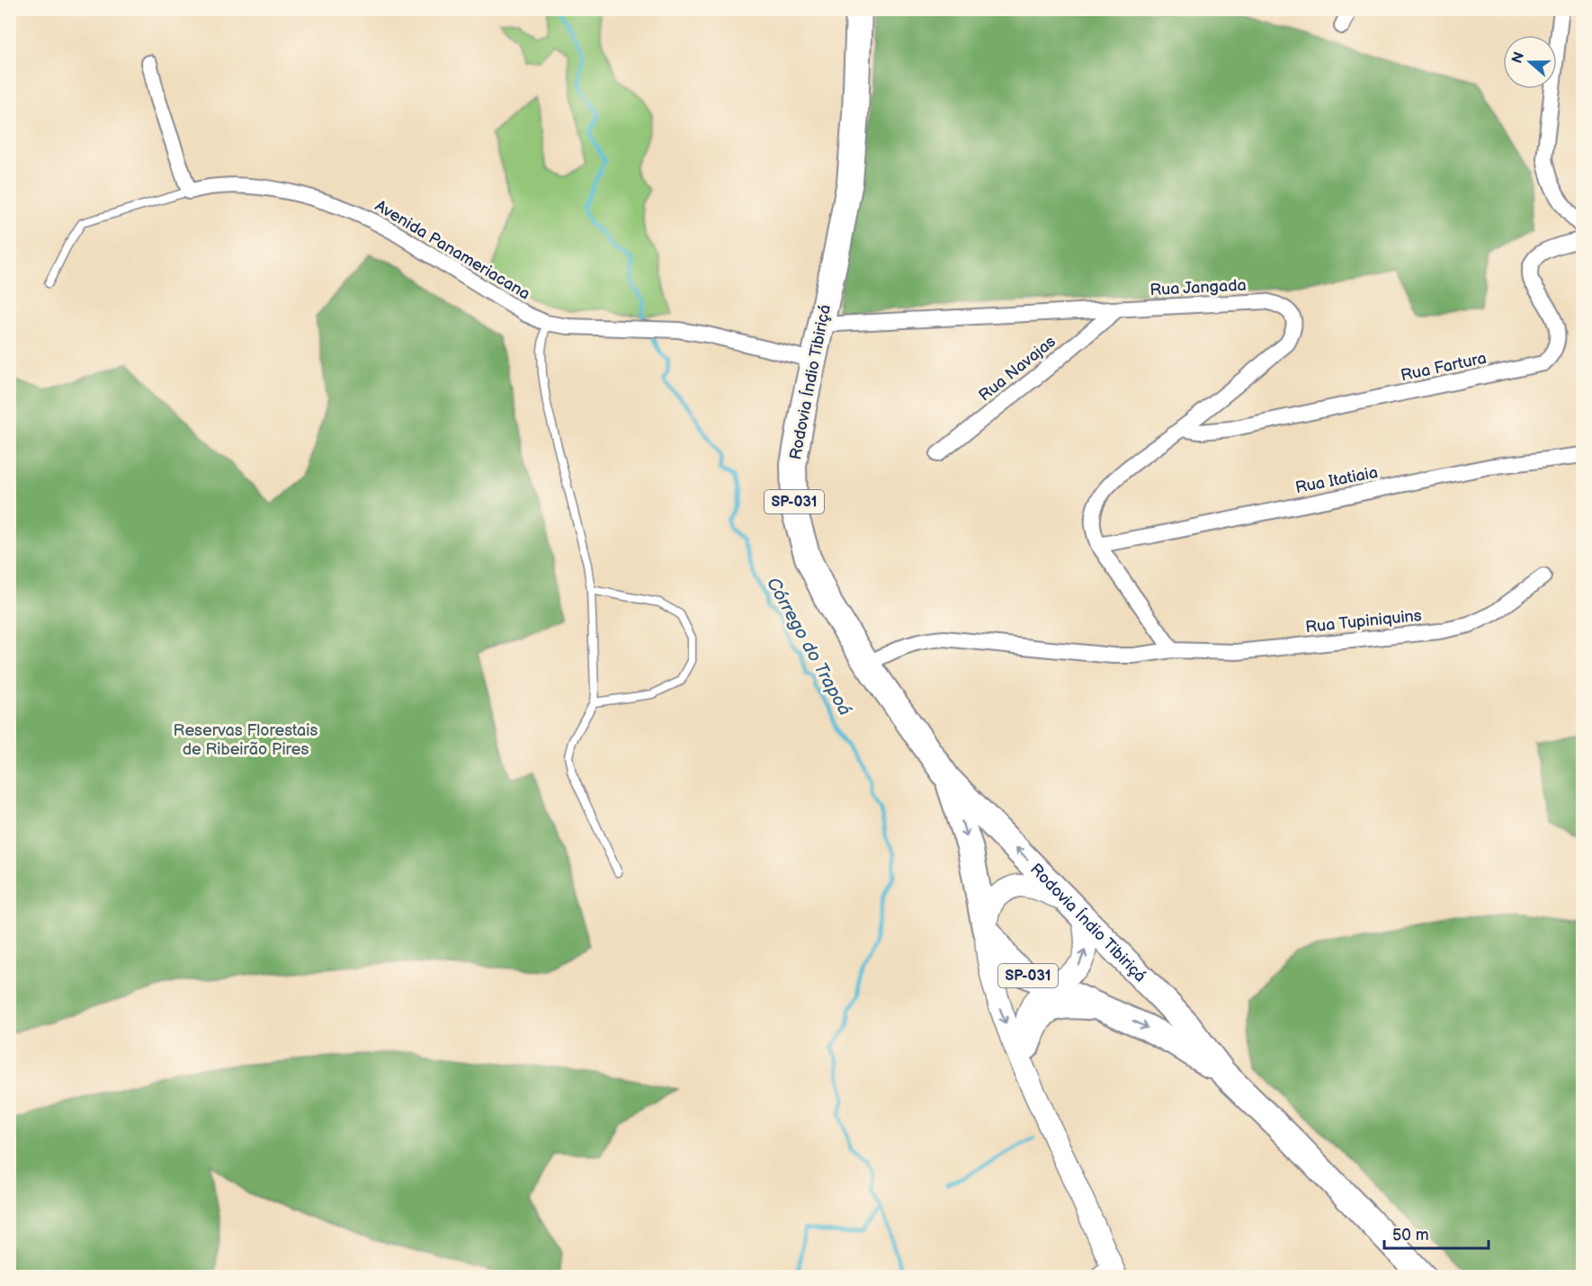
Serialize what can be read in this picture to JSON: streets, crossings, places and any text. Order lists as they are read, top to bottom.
{
  "streets": {
    "highway": ["Rodovia Índio Tibiriçá", "SP-031"],
    "street": [
      "Avenida Panameriacana",
      "Rua Jangada",
      "Rua Fartura",
      "Rua Navajas",
      "Rua Itatiaia",
      "Rua Tupiniquins"
    ]
  },
  "crossings": [
    ["Avenida Panameriacana", "Rodovia Índio Tibiriçá"],
    ["Rua Jangada", "Rua Fartura"],
    ["Rua Jangada", "Rua Navajas"],
    ["Rua Jangada", "Rodovia Índio Tibiriçá"],
    ["Rua Jangada", "Rua Itatiaia"],
    ["Rodovia Índio Tibiriçá", "Rua Tupiniquins"]
  ],
  "water": ["Córrego do Trapoá"],
  "parks": ["Reservas Florestais de Ribeirão Pires"],
  "scale_bar": "50 m",
  "north": "left"
}
